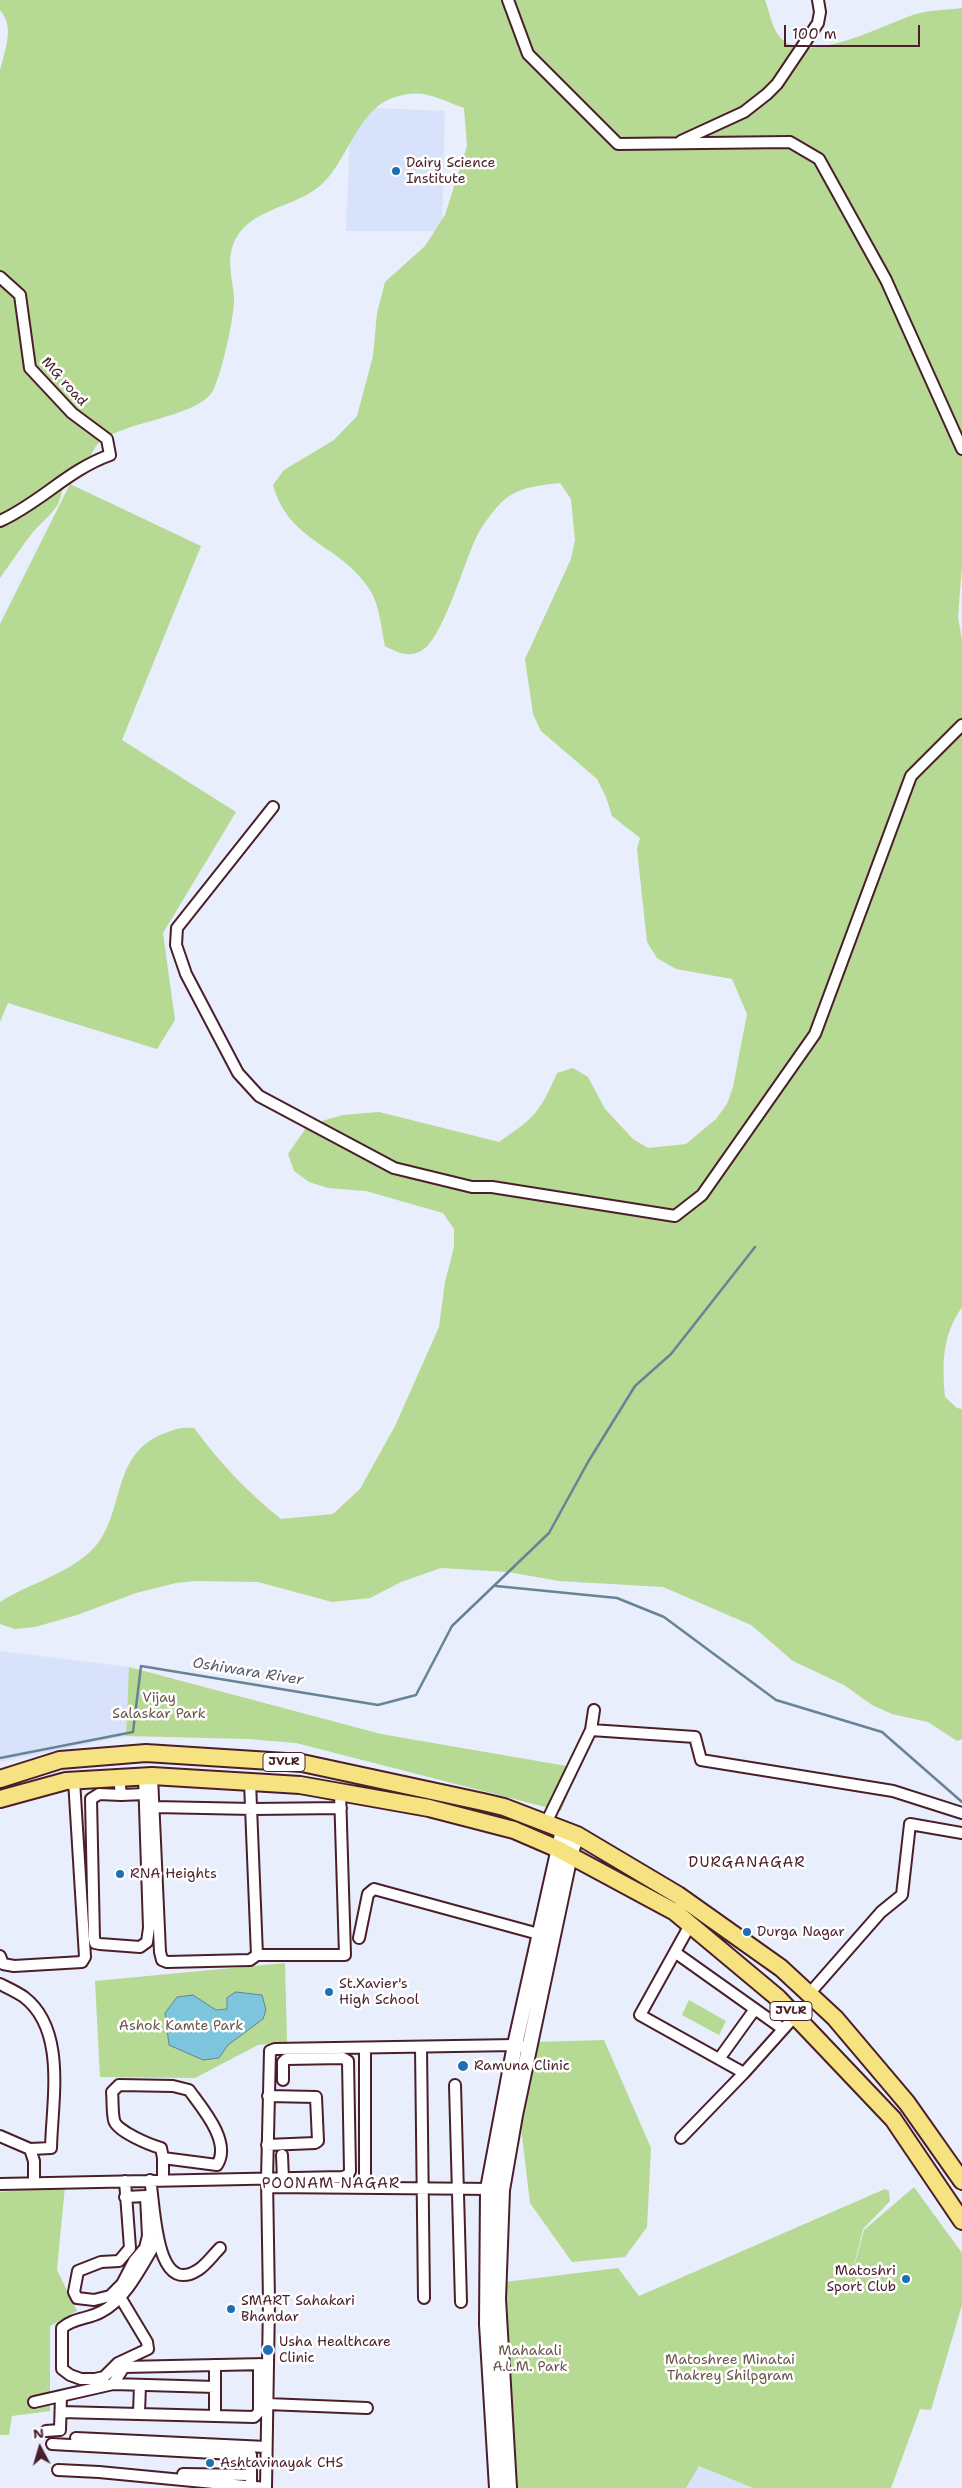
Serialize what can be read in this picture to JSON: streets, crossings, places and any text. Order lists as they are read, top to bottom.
{
  "streets": {
    "main road": ["JVLR"],
    "street": ["MG road"]
  },
  "districts": ["DURGANAGAR", "POONAM NAGAR"],
  "water": ["Oshiwara River"],
  "parks": [
    "Vijay Salaskar Park",
    "Ashok Kamte Park",
    "Mahakali A.L.M. Park",
    "Matoshree Minatai Thakrey Shilpgram"
  ],
  "places": [
    "Dairy Science Institute",
    "RNA Heights",
    "Durga Nagar",
    "St.Xavier's High School",
    "Ramuna Clinic",
    "Matoshri Sport Club",
    "SMART Sahakari Bhandar",
    "Usha Healthcare Clinic",
    "Ashtavinayak CHS"
  ],
  "scale_bar": "100 m",
  "north": "top"
}
